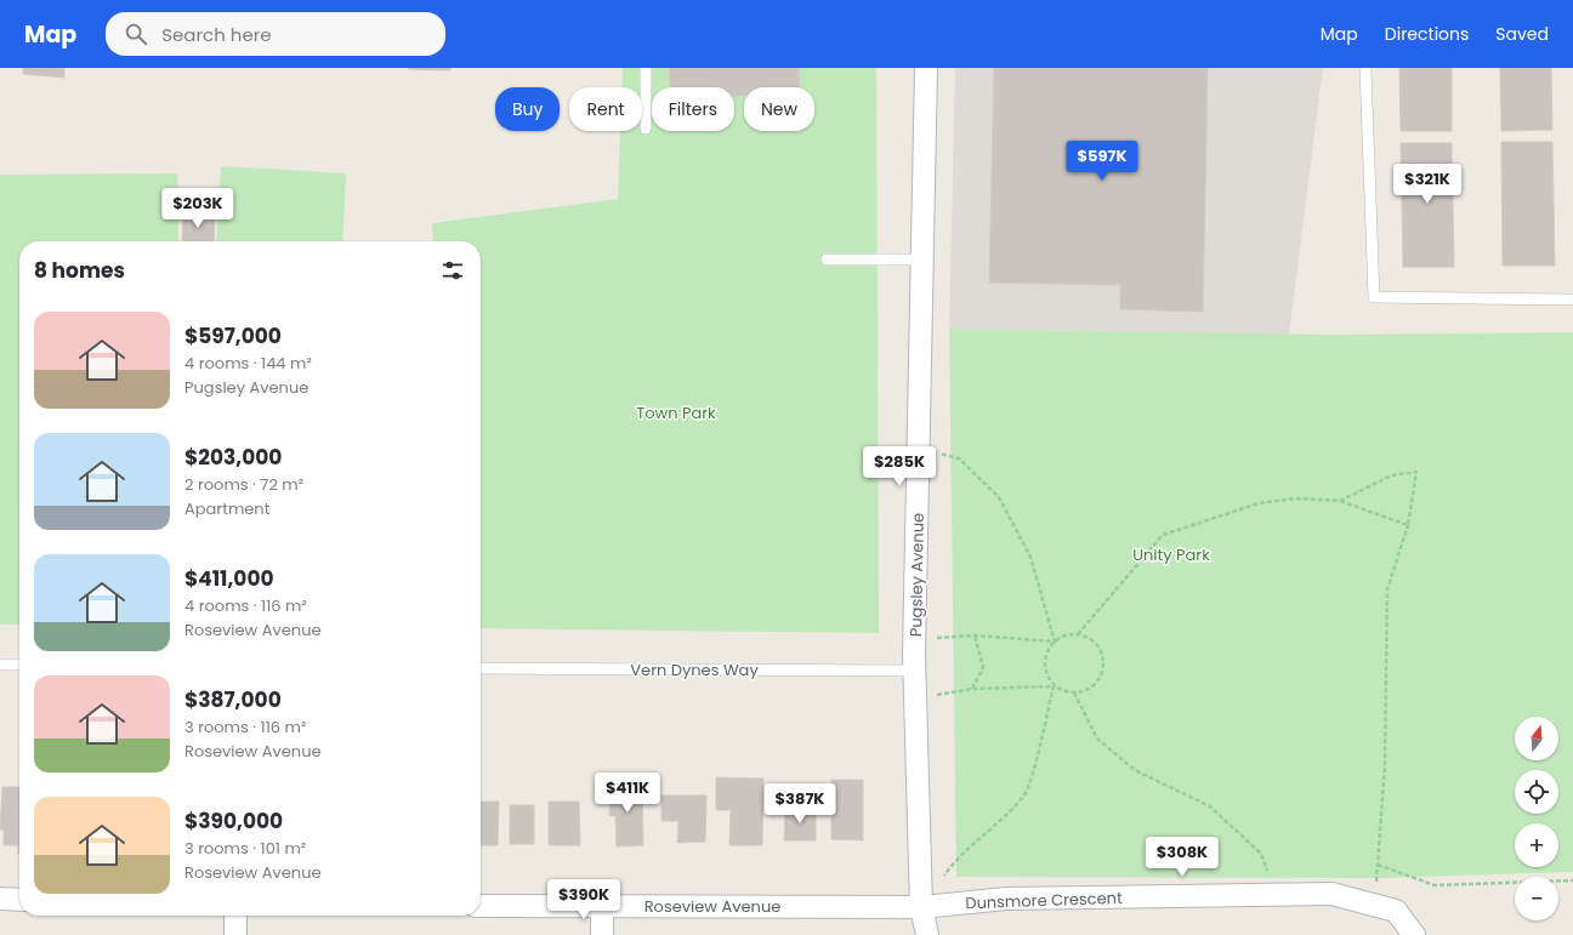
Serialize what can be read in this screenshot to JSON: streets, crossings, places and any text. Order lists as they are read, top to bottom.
{
  "streets": {
    "street": ["Pugsley Avenue", "Dunsmore Crescent", "Roseview Avenue"],
    "lane": ["Vern Dynes Way"]
  },
  "crossings": [
    ["Pugsley Avenue", "Vern Dynes Way"],
    ["Pugsley Avenue", "Dunsmore Crescent"],
    ["Pugsley Avenue", "Roseview Avenue"],
    ["Dunsmore Crescent", "Roseview Avenue"]
  ],
  "parks": ["Town Park", "Unity Park"],
  "north": "top",
  "page": {
    "header": "Map",
    "search": "Search here",
    "nav": ["Map", "Directions", "Saved"],
    "chip": [
      "Buy",
      "Rent",
      "Filters",
      "New"
    ],
    "price": [
      "$597K",
      "$321K",
      "$203K",
      "$285K",
      "$411K",
      "$387K",
      "$308K",
      "$390K"
    ],
    "heading": "8 homes",
    "list": [
      {
        "name": "$597,000",
        "note": "4 rooms · 144 m² · Pugsley Avenue"
      },
      {
        "name": "$203,000",
        "note": "2 rooms · 72 m² · Apartment"
      },
      {
        "name": "$411,000",
        "note": "4 rooms · 116 m² · Roseview Avenue"
      },
      {
        "name": "$387,000",
        "note": "3 rooms · 116 m² · Roseview Avenue"
      },
      {
        "name": "$390,000",
        "note": "3 rooms · 101 m² · Roseview Avenue"
      }
    ],
    "map_buttons": ["+", "−"]
  }
}
